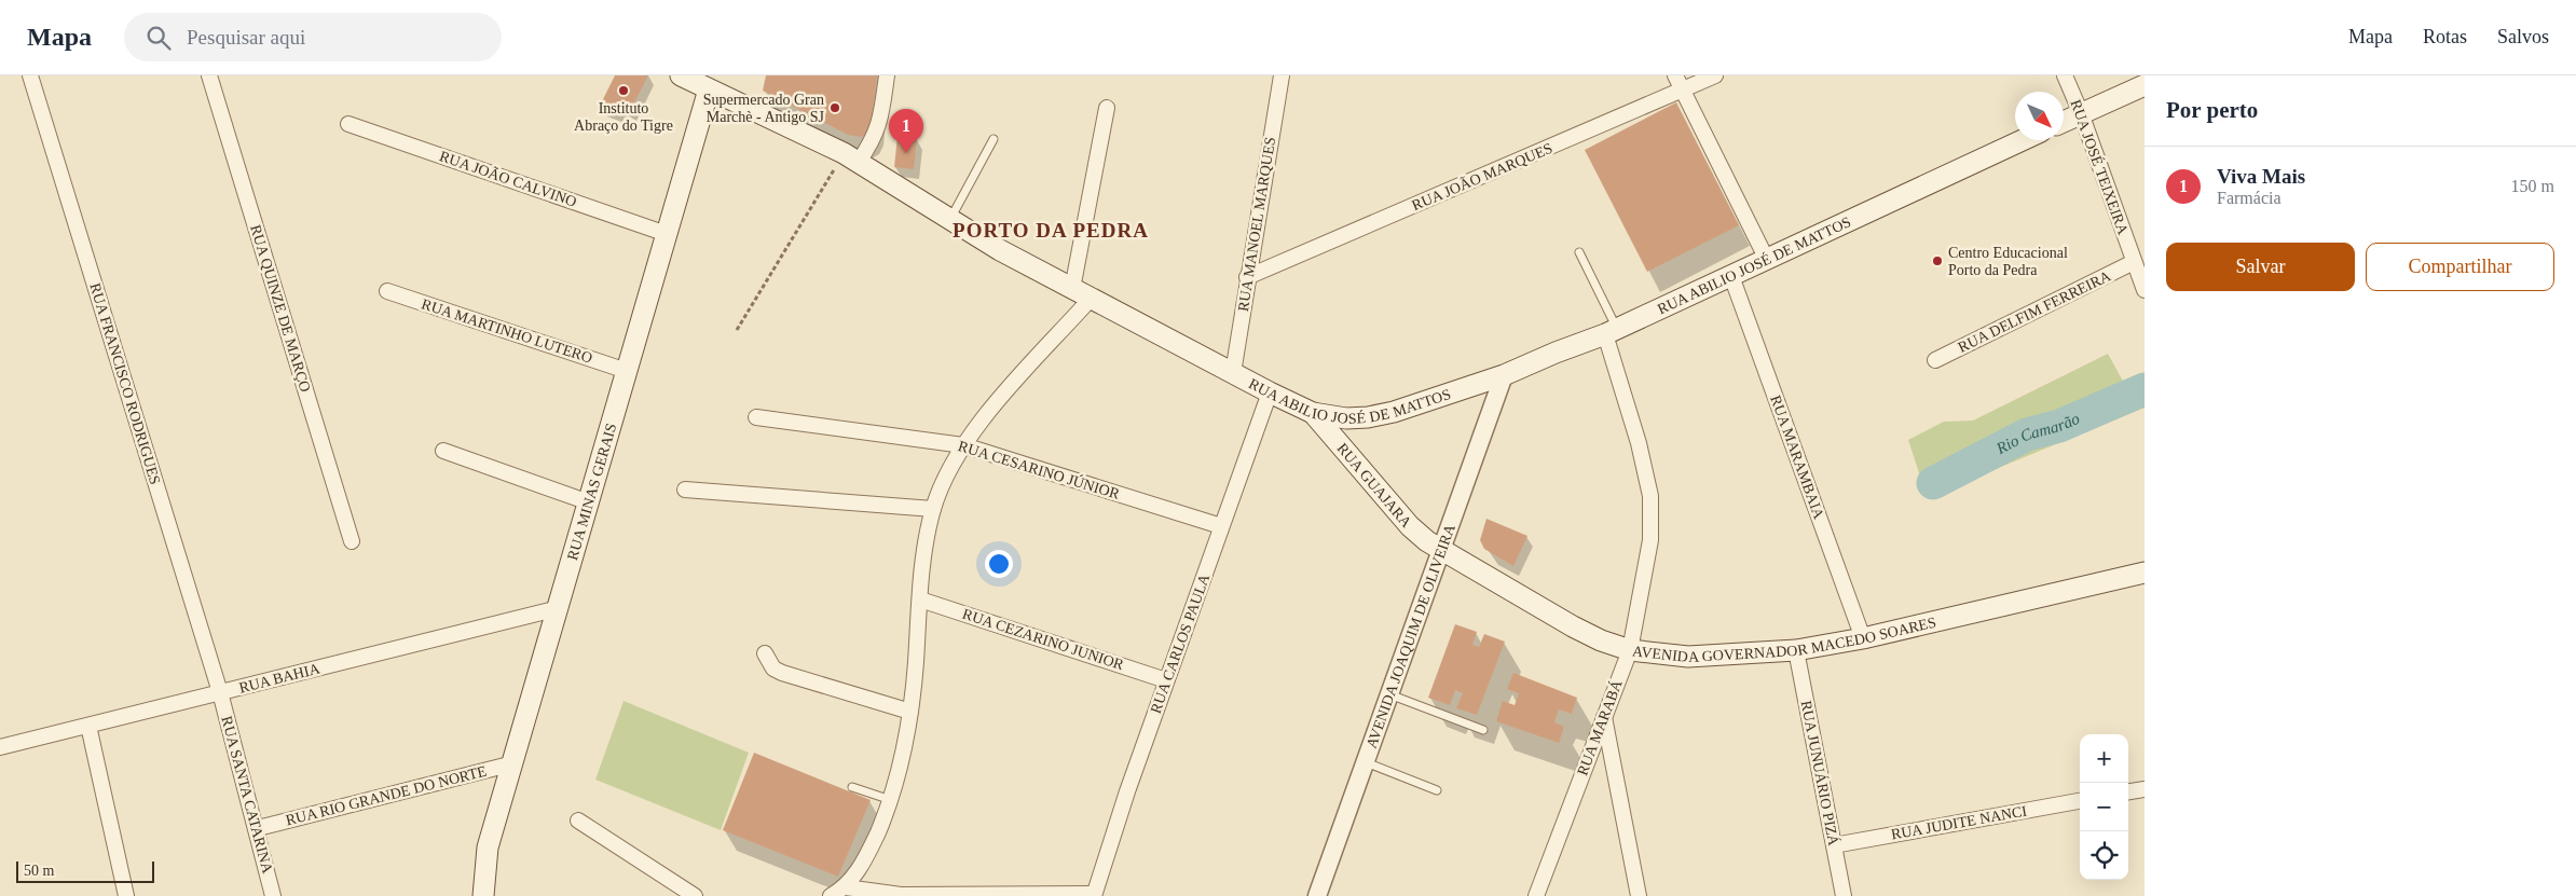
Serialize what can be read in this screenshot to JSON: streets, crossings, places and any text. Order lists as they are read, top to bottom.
{
  "streets": {
    "main road": [
      "RUA ABILIO JOSÉ DE MATTOS",
      "RUA GUAJARA",
      "RUA MINAS GERAIS",
      "AVENIDA GOVERNADOR MACEDO SOARES"
    ],
    "street": [
      "RUA JOSÉ TEIXEIRA",
      "RUA JOÃO MARQUES",
      "RUA JOÃO CALVINO",
      "RUA MANOEL MARQUES",
      "RUA QUINZE DE MARÇO",
      "RUA DELFIM FERREIRA",
      "RUA MARTINHO LUTERO",
      "RUA FRANCISCO RODRIGUES",
      "RUA MARAMBAIA",
      "RUA CESARINO JÚNIOR",
      "AVENIDA JOAQUIM DE OLIVEIRA",
      "RUA CEZARINO JUNIOR",
      "RUA CARLOS PAULA",
      "RUA BAHIA",
      "RUA MARABÁ",
      "RUA JUNUÁRIO PIZÁ",
      "RUA SANTA CATARINA",
      "RUA RIO GRANDE DO NORTE",
      "RUA JUDITE NANCI"
    ]
  },
  "crossings": [
    ["RUA JOSÉ TEIXEIRA", "RUA DELFIM FERREIRA"],
    ["RUA JOÃO MARQUES", "RUA MANOEL MARQUES"],
    ["RUA JOÃO CALVINO", "RUA MINAS GERAIS"],
    ["RUA MANOEL MARQUES", "RUA ABILIO JOSÉ DE MATTOS"],
    ["RUA ABILIO JOSÉ DE MATTOS", "RUA MARAMBAIA"],
    ["RUA ABILIO JOSÉ DE MATTOS", "RUA GUAJARA"],
    ["RUA ABILIO JOSÉ DE MATTOS", "RUA MINAS GERAIS"],
    ["RUA ABILIO JOSÉ DE MATTOS", "AVENIDA JOAQUIM DE OLIVEIRA"],
    ["RUA ABILIO JOSÉ DE MATTOS", "RUA CARLOS PAULA"],
    ["RUA ABILIO JOSÉ DE MATTOS", "RUA MARABÁ"],
    ["RUA MARTINHO LUTERO", "RUA MINAS GERAIS"],
    ["RUA FRANCISCO RODRIGUES", "RUA BAHIA"],
    ["RUA FRANCISCO RODRIGUES", "RUA SANTA CATARINA"],
    ["RUA MARAMBAIA", "AVENIDA GOVERNADOR MACEDO SOARES"],
    ["RUA CESARINO JÚNIOR", "RUA CARLOS PAULA"],
    ["RUA GUAJARA", "AVENIDA GOVERNADOR MACEDO SOARES"],
    ["RUA GUAJARA", "AVENIDA JOAQUIM DE OLIVEIRA"],
    ["RUA MINAS GERAIS", "RUA BAHIA"],
    ["RUA MINAS GERAIS", "RUA RIO GRANDE DO NORTE"],
    ["AVENIDA GOVERNADOR MACEDO SOARES", "AVENIDA JOAQUIM DE OLIVEIRA"],
    ["AVENIDA GOVERNADOR MACEDO SOARES", "RUA MARABÁ"],
    ["AVENIDA GOVERNADOR MACEDO SOARES", "RUA JUNUÁRIO PIZÁ"],
    ["RUA CEZARINO JUNIOR", "RUA CARLOS PAULA"],
    ["RUA BAHIA", "RUA SANTA CATARINA"],
    ["RUA JUNUÁRIO PIZÁ", "RUA JUDITE NANCI"],
    ["RUA SANTA CATARINA", "RUA RIO GRANDE DO NORTE"]
  ],
  "districts": ["PORTO DA PEDRA"],
  "water": ["Rio Camarão"],
  "places": ["Instituto Abraço do Tigre", "Supermercado Gran Marchè - Antigo SJ", "Centro Educacional Porto da Pedra"],
  "scale_bar": "50 m",
  "north": "bottom right",
  "page": {
    "header": "Mapa",
    "search": "Pesquisar aqui",
    "nav": ["Mapa", "Rotas", "Salvos"],
    "heading": "Por perto",
    "pins": "1",
    "list": [
      {
        "mark": "1",
        "name": "Viva Mais",
        "note": "Farmácia",
        "value": "150 m"
      }
    ],
    "buttons": ["Salvar", "Compartilhar"],
    "map_buttons": ["+", "−"],
    "scale": "50 m"
  }
}
